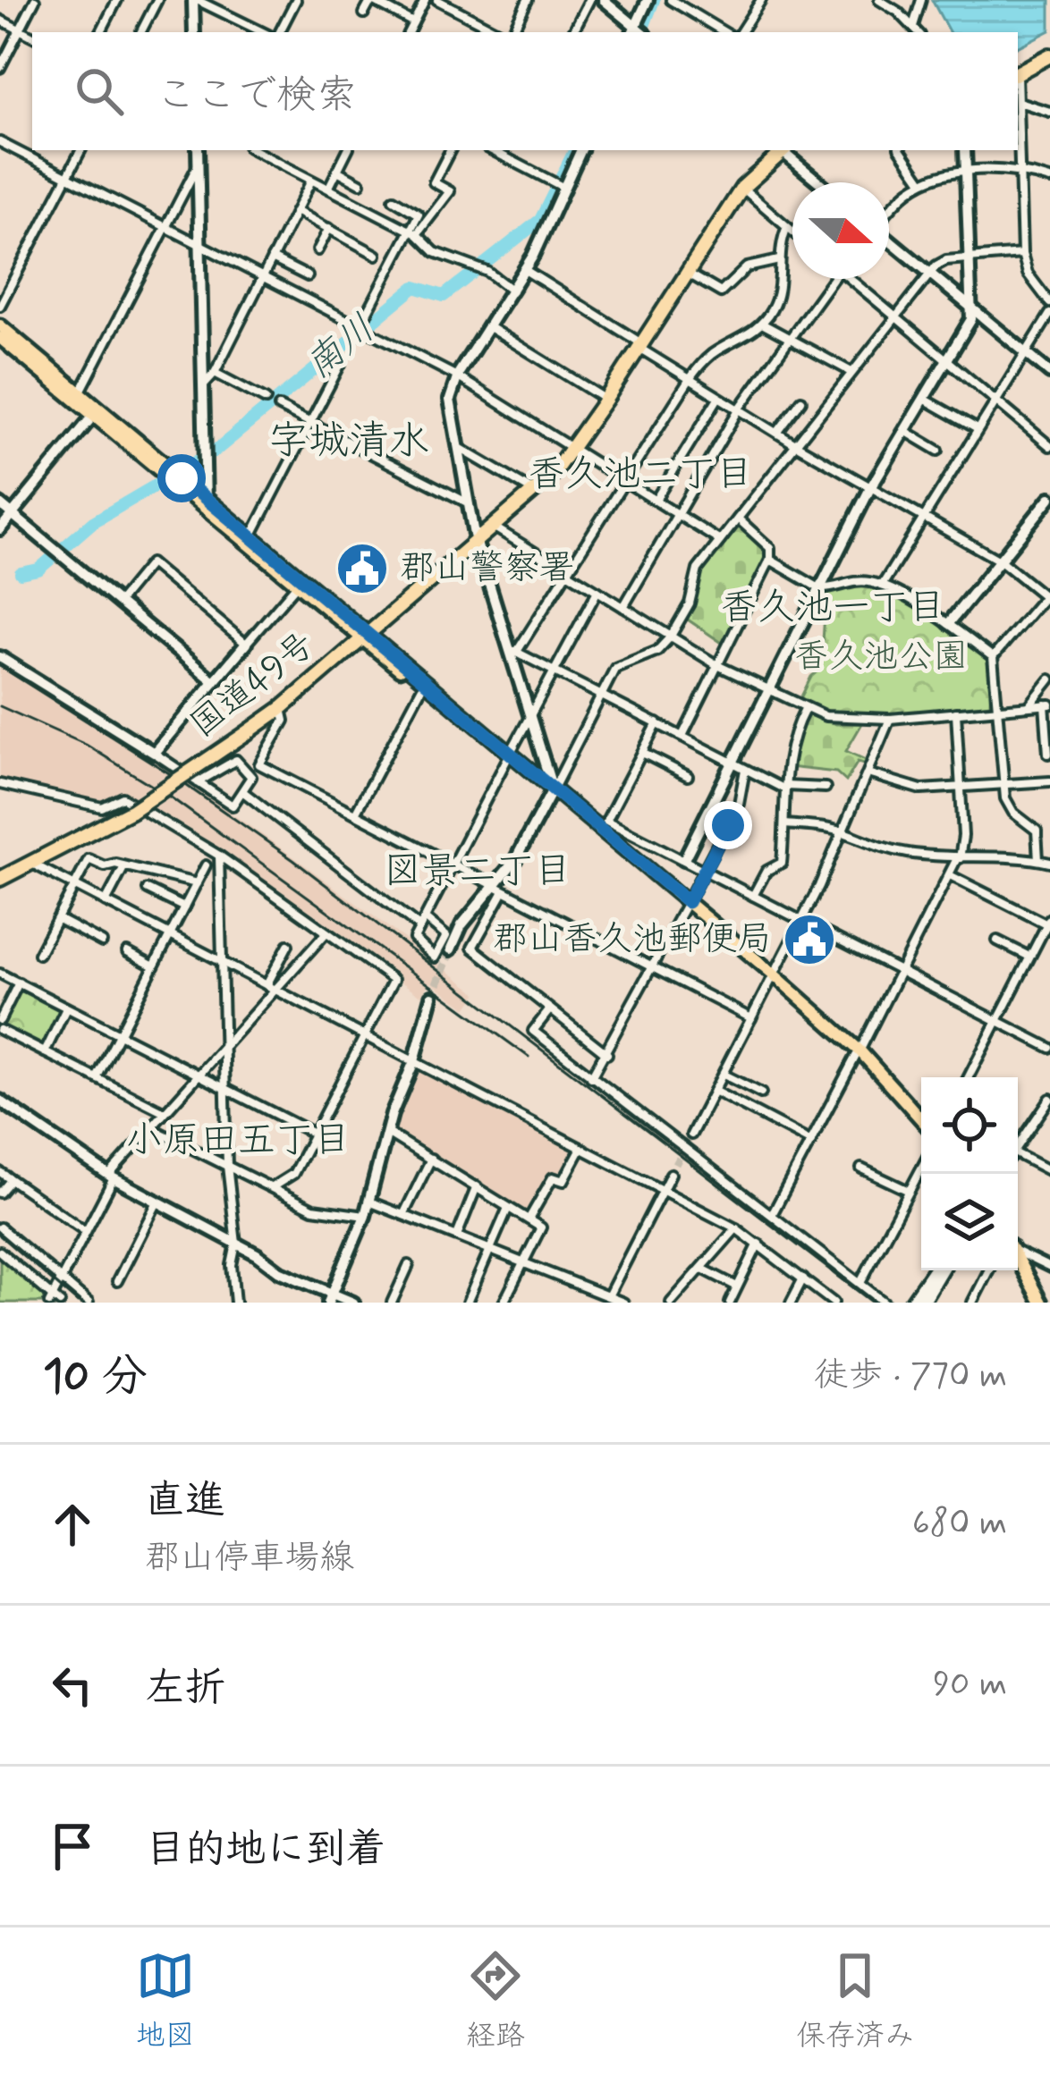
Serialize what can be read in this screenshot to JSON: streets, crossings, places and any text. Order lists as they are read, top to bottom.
{
  "streets": {
    "highway": ["国道49号"]
  },
  "districts": [
    "字城清水",
    "香久池二丁目",
    "香久池一丁目",
    "図景二丁目",
    "小原田五丁目"
  ],
  "water": ["南川"],
  "parks": ["香久池公園"],
  "places": {
    "public building": ["郡山警察署", "郡山香久池郵便局"]
  },
  "north": "right",
  "page": {
    "search": "ここで検索",
    "heading": ["10 分", "徒歩 · 770 m"],
    "list": [
      ["直進", "郡山停車場線", "680 m"],
      ["左折", "90 m"],
      "目的地に到着"
    ],
    "nav": ["地図", "経路", "保存済み"]
  }
}
